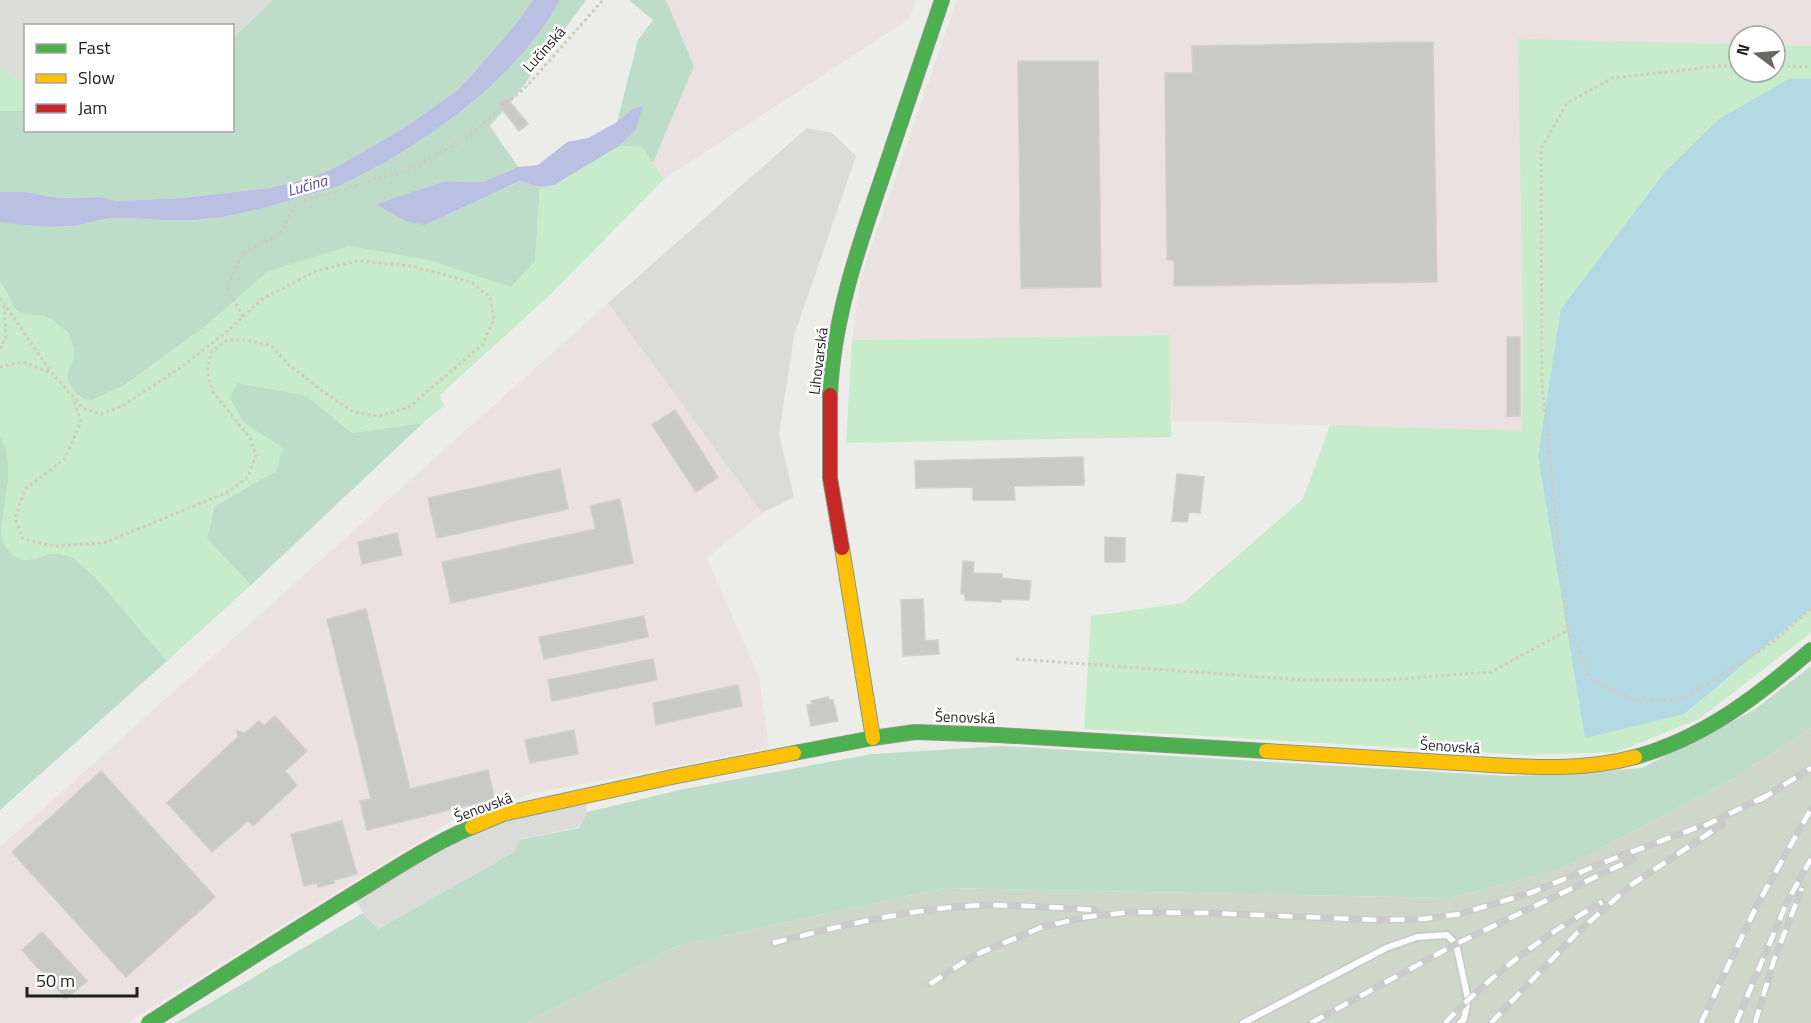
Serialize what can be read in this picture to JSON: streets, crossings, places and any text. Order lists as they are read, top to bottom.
{
  "streets": {
    "street": ["Lihovarská", "Šenovská"],
    "path": ["Lučinská"]
  },
  "crossings": [
    ["Lihovarská", "Šenovská"]
  ],
  "water": ["Lučina"],
  "legend": ["Fast", "Slow", "Jam"],
  "scale_bar": "50 m",
  "north": "left"
}
